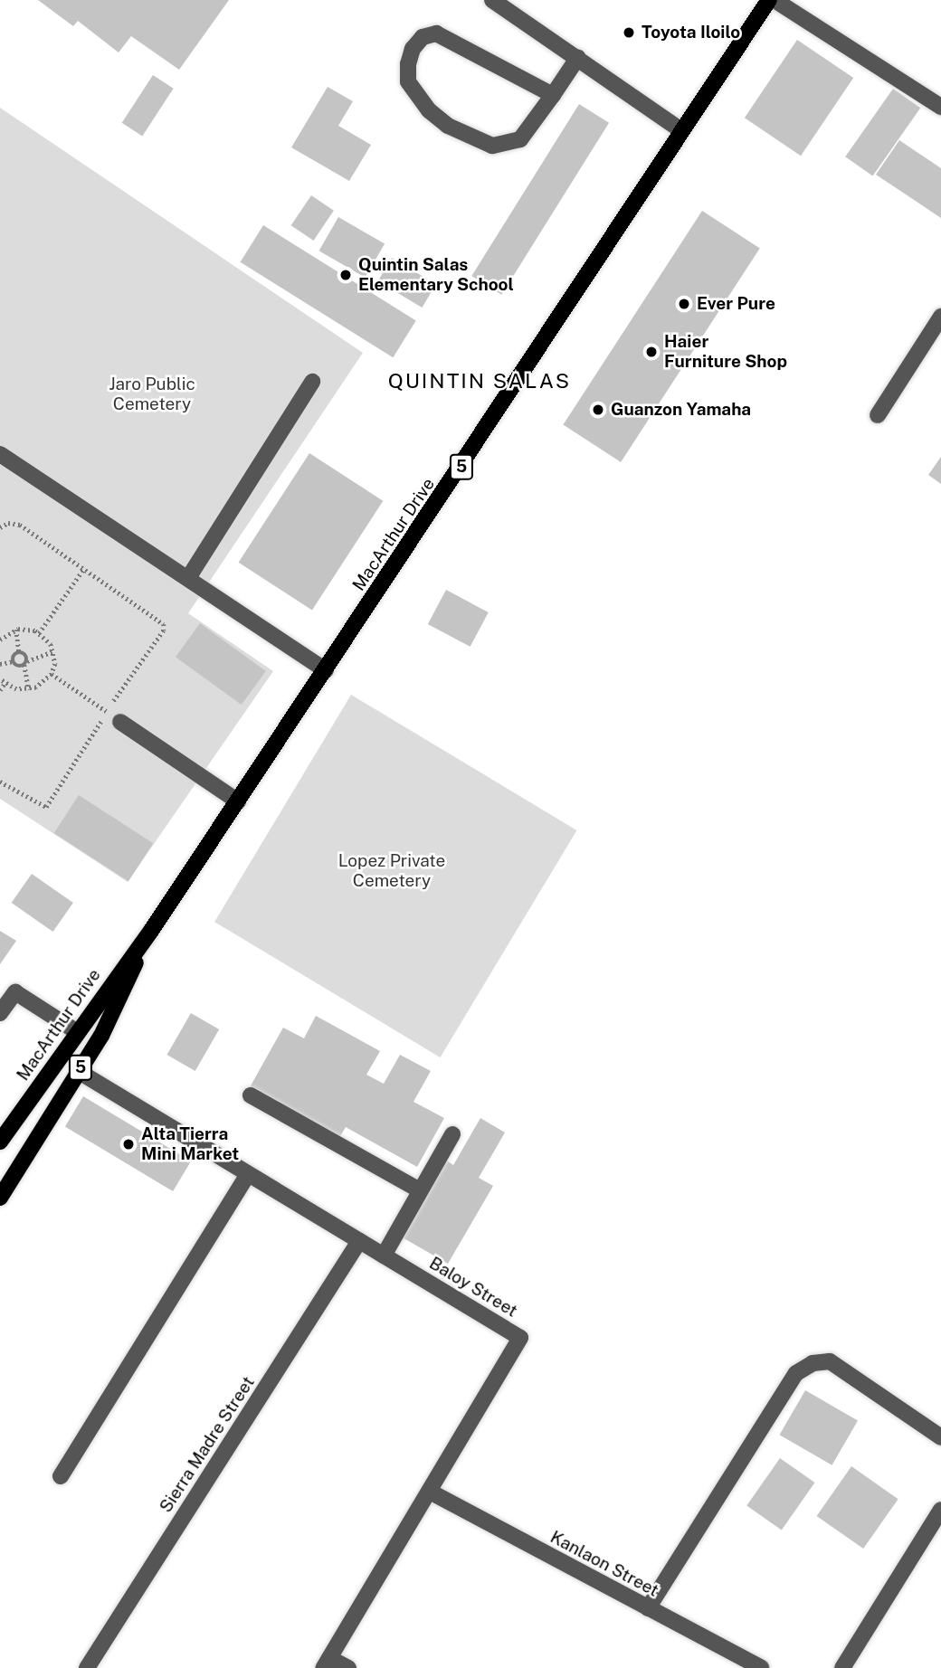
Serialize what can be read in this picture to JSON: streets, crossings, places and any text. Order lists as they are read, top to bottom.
{
  "streets": {
    "main road": ["5", "MacArthur Drive"],
    "street": ["Baloy Street", "Sierra Madre Street", "Kanlaon Street"]
  },
  "crossings": [
    ["MacArthur Drive", "Baloy Street"],
    ["Baloy Street", "Sierra Madre Street"],
    ["Baloy Street", "Kanlaon Street"]
  ],
  "districts": ["QUINTIN SALAS"],
  "parks": ["Jaro Public Cemetery", "Lopez Private Cemetery"],
  "places": [
    "Toyota Iloilo",
    "Quintin Salas Elementary School",
    "Ever Pure",
    "Haier Furniture Shop",
    "Guanzon Yamaha",
    "Alta Tierra Mini Market"
  ]
}
